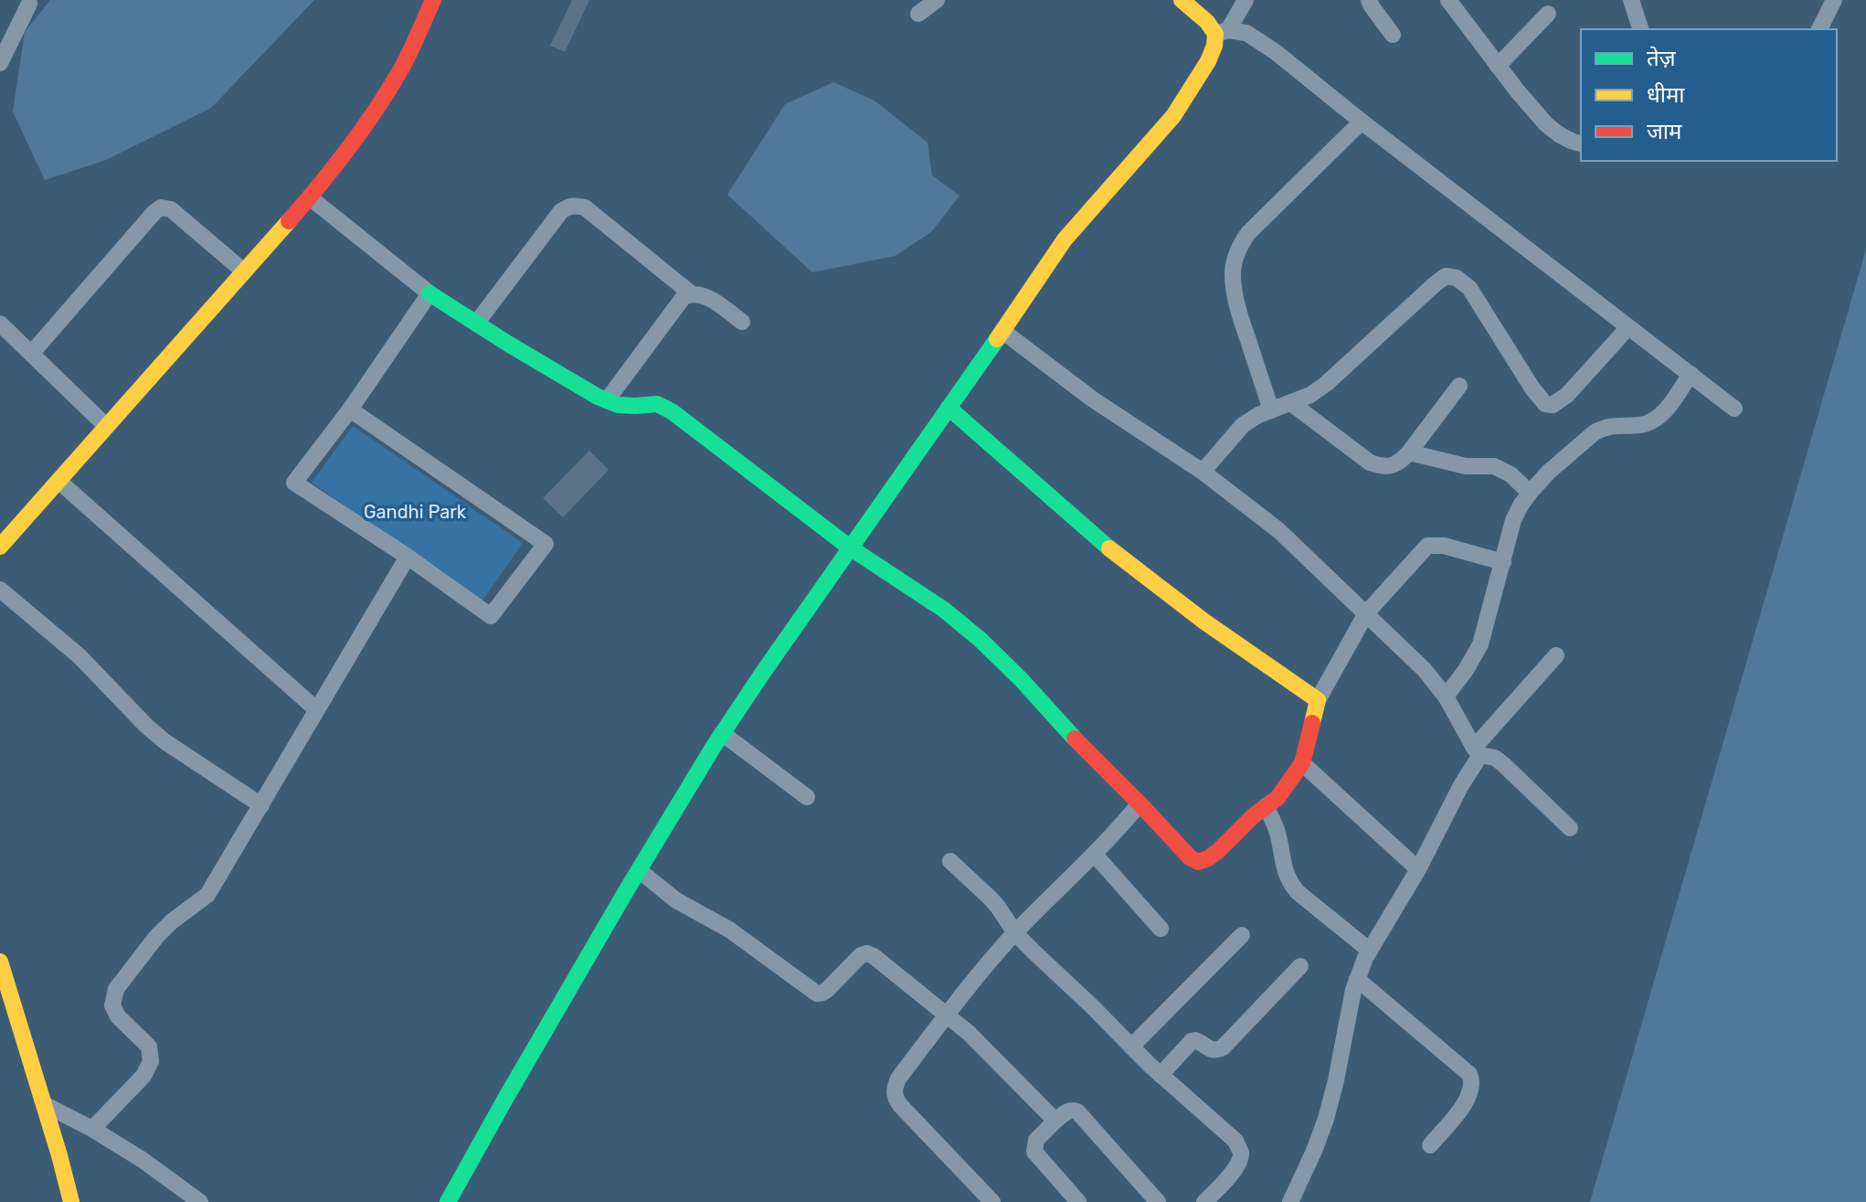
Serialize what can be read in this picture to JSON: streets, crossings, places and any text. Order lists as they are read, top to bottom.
{
  "parks": ["Gandhi Park"],
  "legend": ["तेज़", "धीमा", "जाम"]
}
